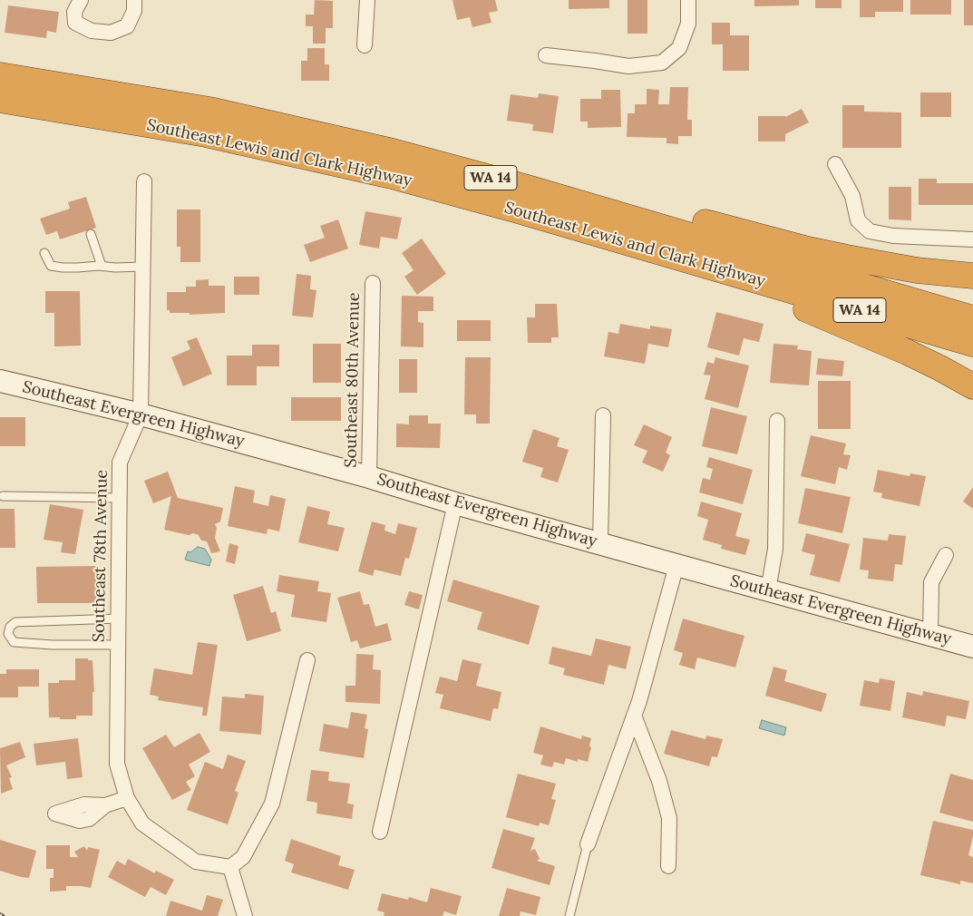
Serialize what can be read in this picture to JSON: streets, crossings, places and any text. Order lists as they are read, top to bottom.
{
  "streets": {
    "highway": ["Southeast Lewis and Clark Highway", "WA 14"],
    "street": ["Southeast 80th Avenue", "Southeast Evergreen Highway", "Southeast 78th Avenue"]
  },
  "crossings": [
    ["Southeast 80th Avenue", "Southeast Evergreen Highway"],
    ["Southeast Evergreen Highway", "Southeast 78th Avenue"]
  ]
}
